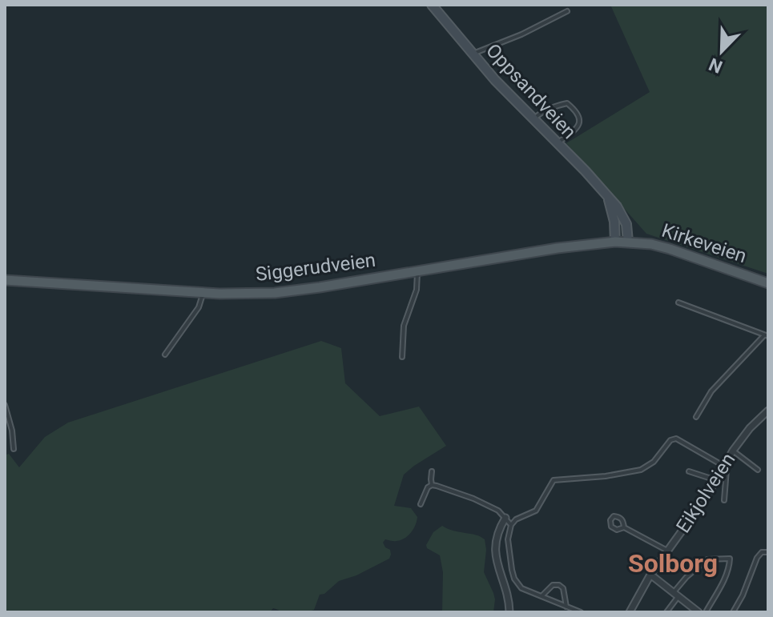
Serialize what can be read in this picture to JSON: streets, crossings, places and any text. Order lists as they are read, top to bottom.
{
  "streets": {
    "main road": ["Oppsandveien", "Kirkeveien", "Siggerudveien"],
    "street": ["Eikjolveien"]
  },
  "crossings": [
    ["Oppsandveien", "Kirkeveien"],
    ["Oppsandveien", "Siggerudveien"],
    ["Kirkeveien", "Siggerudveien"]
  ],
  "districts": ["Solborg"],
  "north": "bottom left"
}
